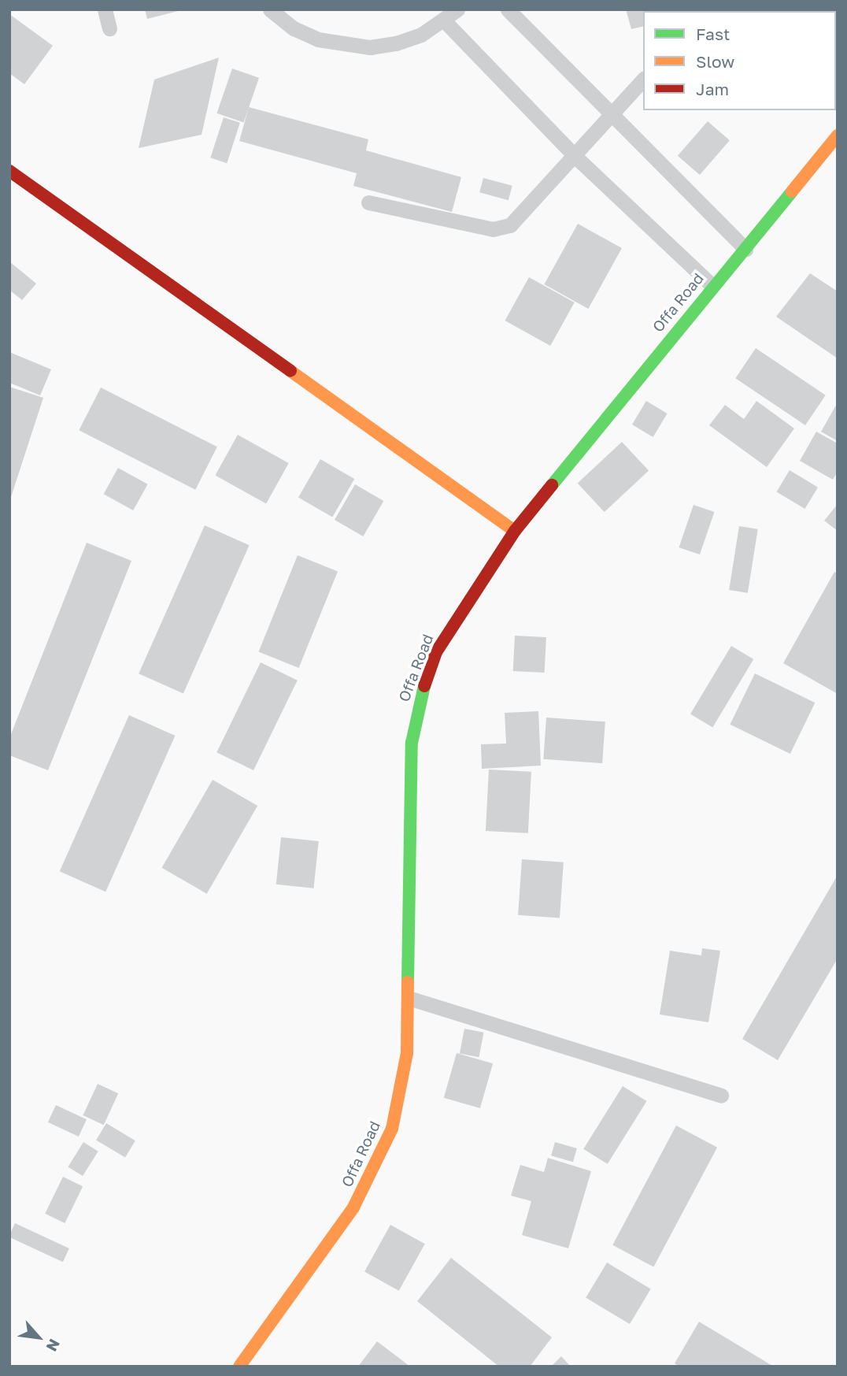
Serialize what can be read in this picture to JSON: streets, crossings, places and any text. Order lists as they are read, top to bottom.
{
  "streets": {
    "street": ["Offa Road"]
  },
  "legend": ["Fast", "Slow", "Jam"],
  "north": "bottom right"
}
